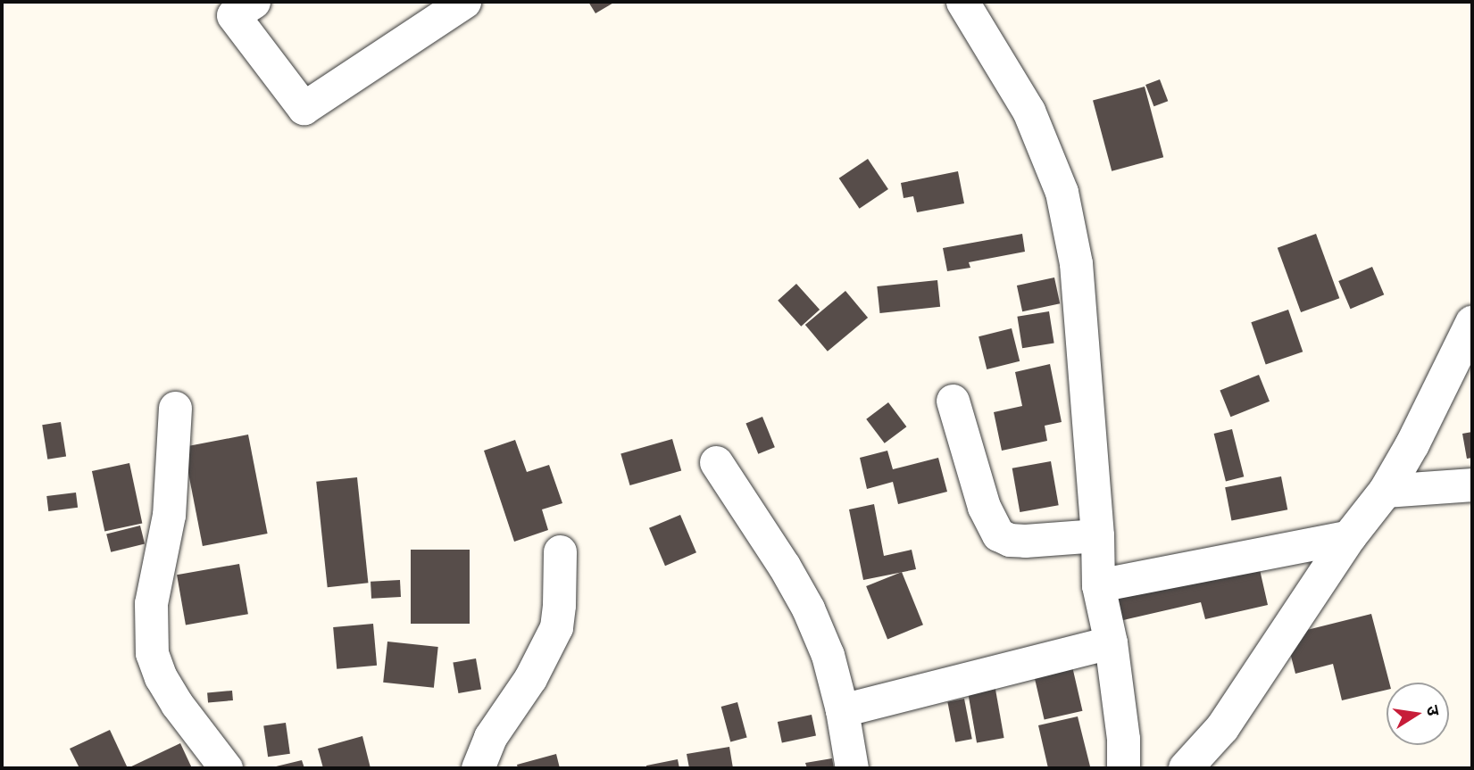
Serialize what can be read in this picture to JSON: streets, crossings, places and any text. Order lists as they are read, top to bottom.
{
  "north": "right"
}
